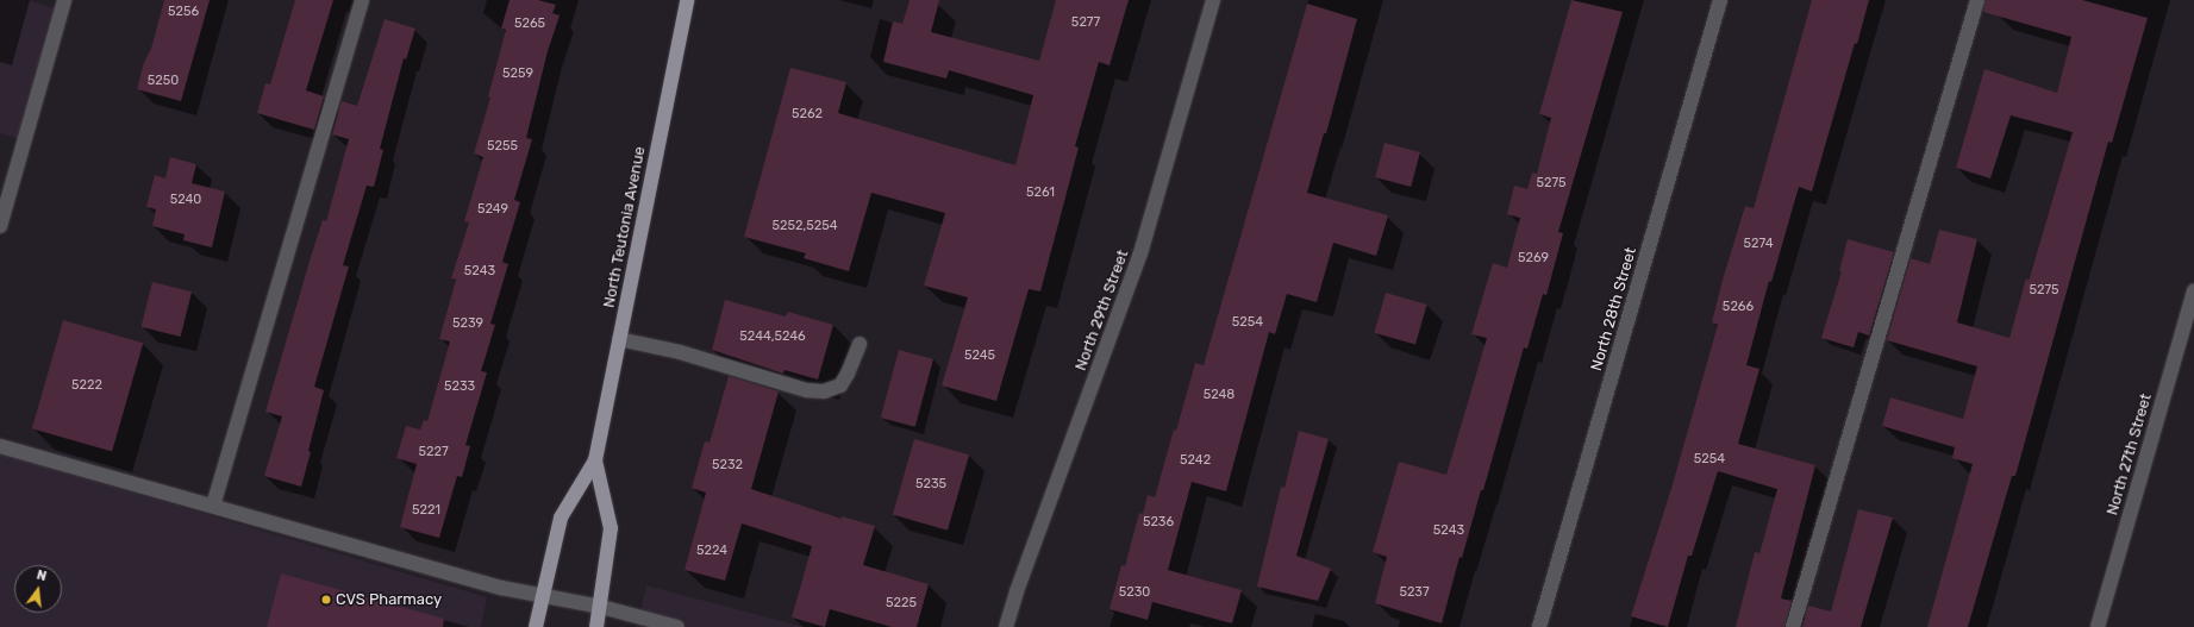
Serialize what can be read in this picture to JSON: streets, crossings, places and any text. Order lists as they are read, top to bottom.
{
  "streets": {
    "main road": ["North Teutonia Avenue"],
    "street": ["North 28th Street", "North 29th Street", "North 27th Street"]
  },
  "places": ["CVS Pharmacy"],
  "house_numbers": [
    "5256",
    "5277",
    "5265",
    "5259",
    "5250",
    "5262",
    "5255",
    "5275",
    "5261",
    "5240",
    "5249",
    "5252,5254",
    "5274",
    "5269",
    "5243",
    "5275",
    "5266",
    "5254",
    "5239",
    "5244,5246",
    "5245",
    "5222",
    "5233",
    "5248",
    "5227",
    "5254",
    "5242",
    "5232",
    "5235",
    "5221",
    "5236",
    "5243",
    "5224",
    "5230",
    "5237",
    "5225"
  ],
  "north": "top"
}
